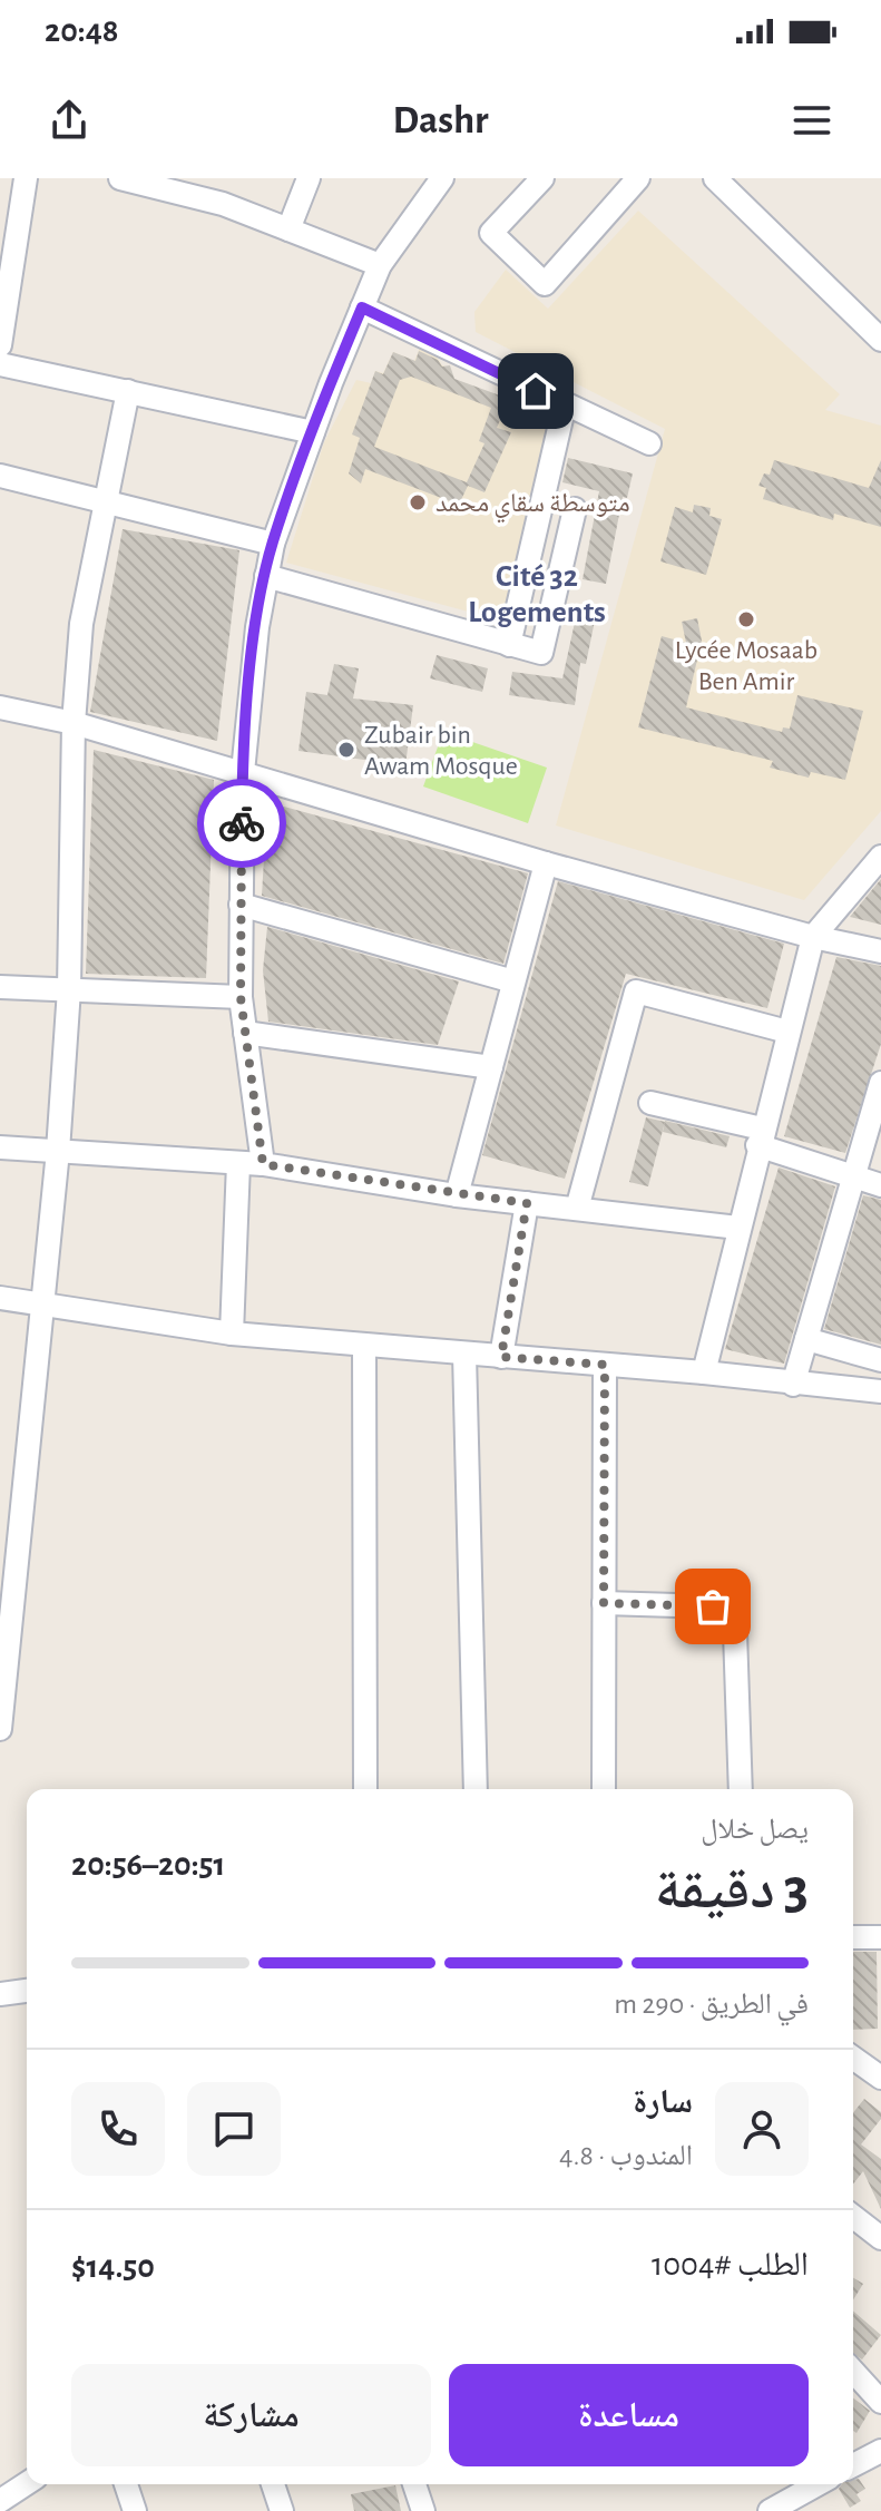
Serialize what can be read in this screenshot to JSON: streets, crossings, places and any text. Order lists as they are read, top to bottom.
{
  "districts": ["Cité 32 Logements"],
  "places": ["متوسطة سقاي محمد", "Lycée Mosaab Ben Amir", "Zubair bin Awam Mosque"],
  "page": {
    "status": "20:48",
    "header": "Dashr",
    "heading": ["3 دقيقة", "يصل خلال", "20:51–20:56"],
    "panel": [
      "سارة",
      "المندوب · 4.8",
      "الطلب #1004",
      "$14.50"
    ],
    "bar": "في الطريق · 290 m",
    "buttons": ["مساعدة", "مشاركة"]
  }
}
